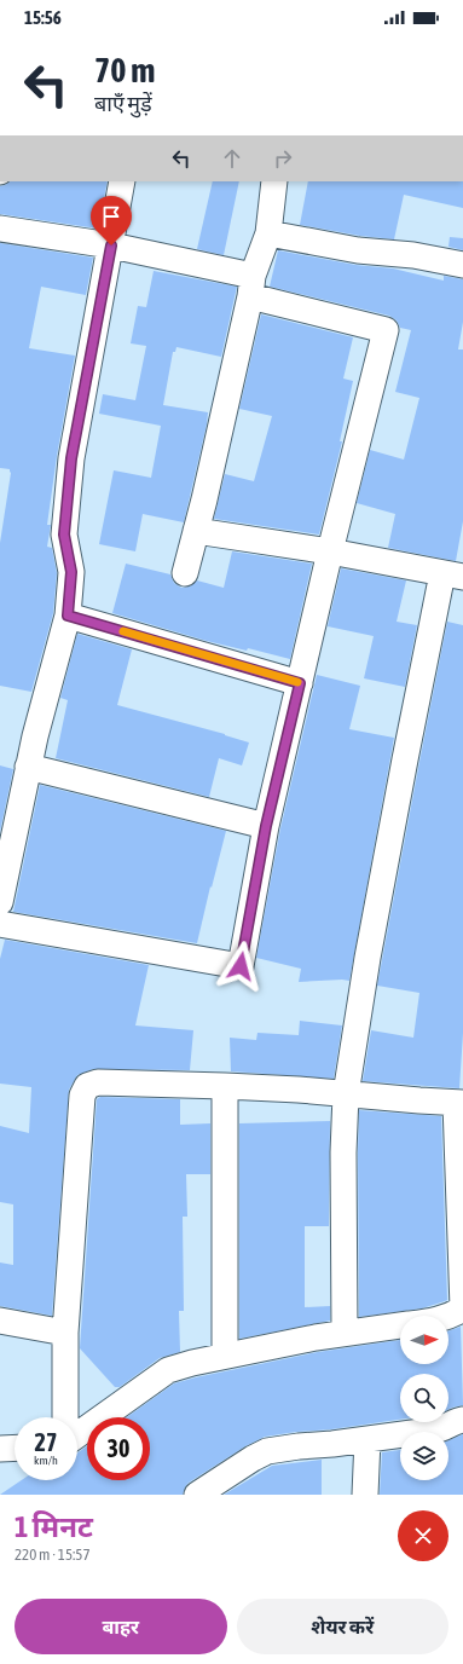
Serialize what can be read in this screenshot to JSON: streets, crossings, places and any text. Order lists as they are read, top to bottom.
{
  "north": "right",
  "page": {
    "status": "15:56",
    "turn": ["70 m", "बाएँ मुड़ें"],
    "speed": "27 km/h",
    "limit": "30",
    "heading": ["1 मिनट", "220 m · 15:57"],
    "buttons": ["बाहर", "शेयर करें"]
  }
}
